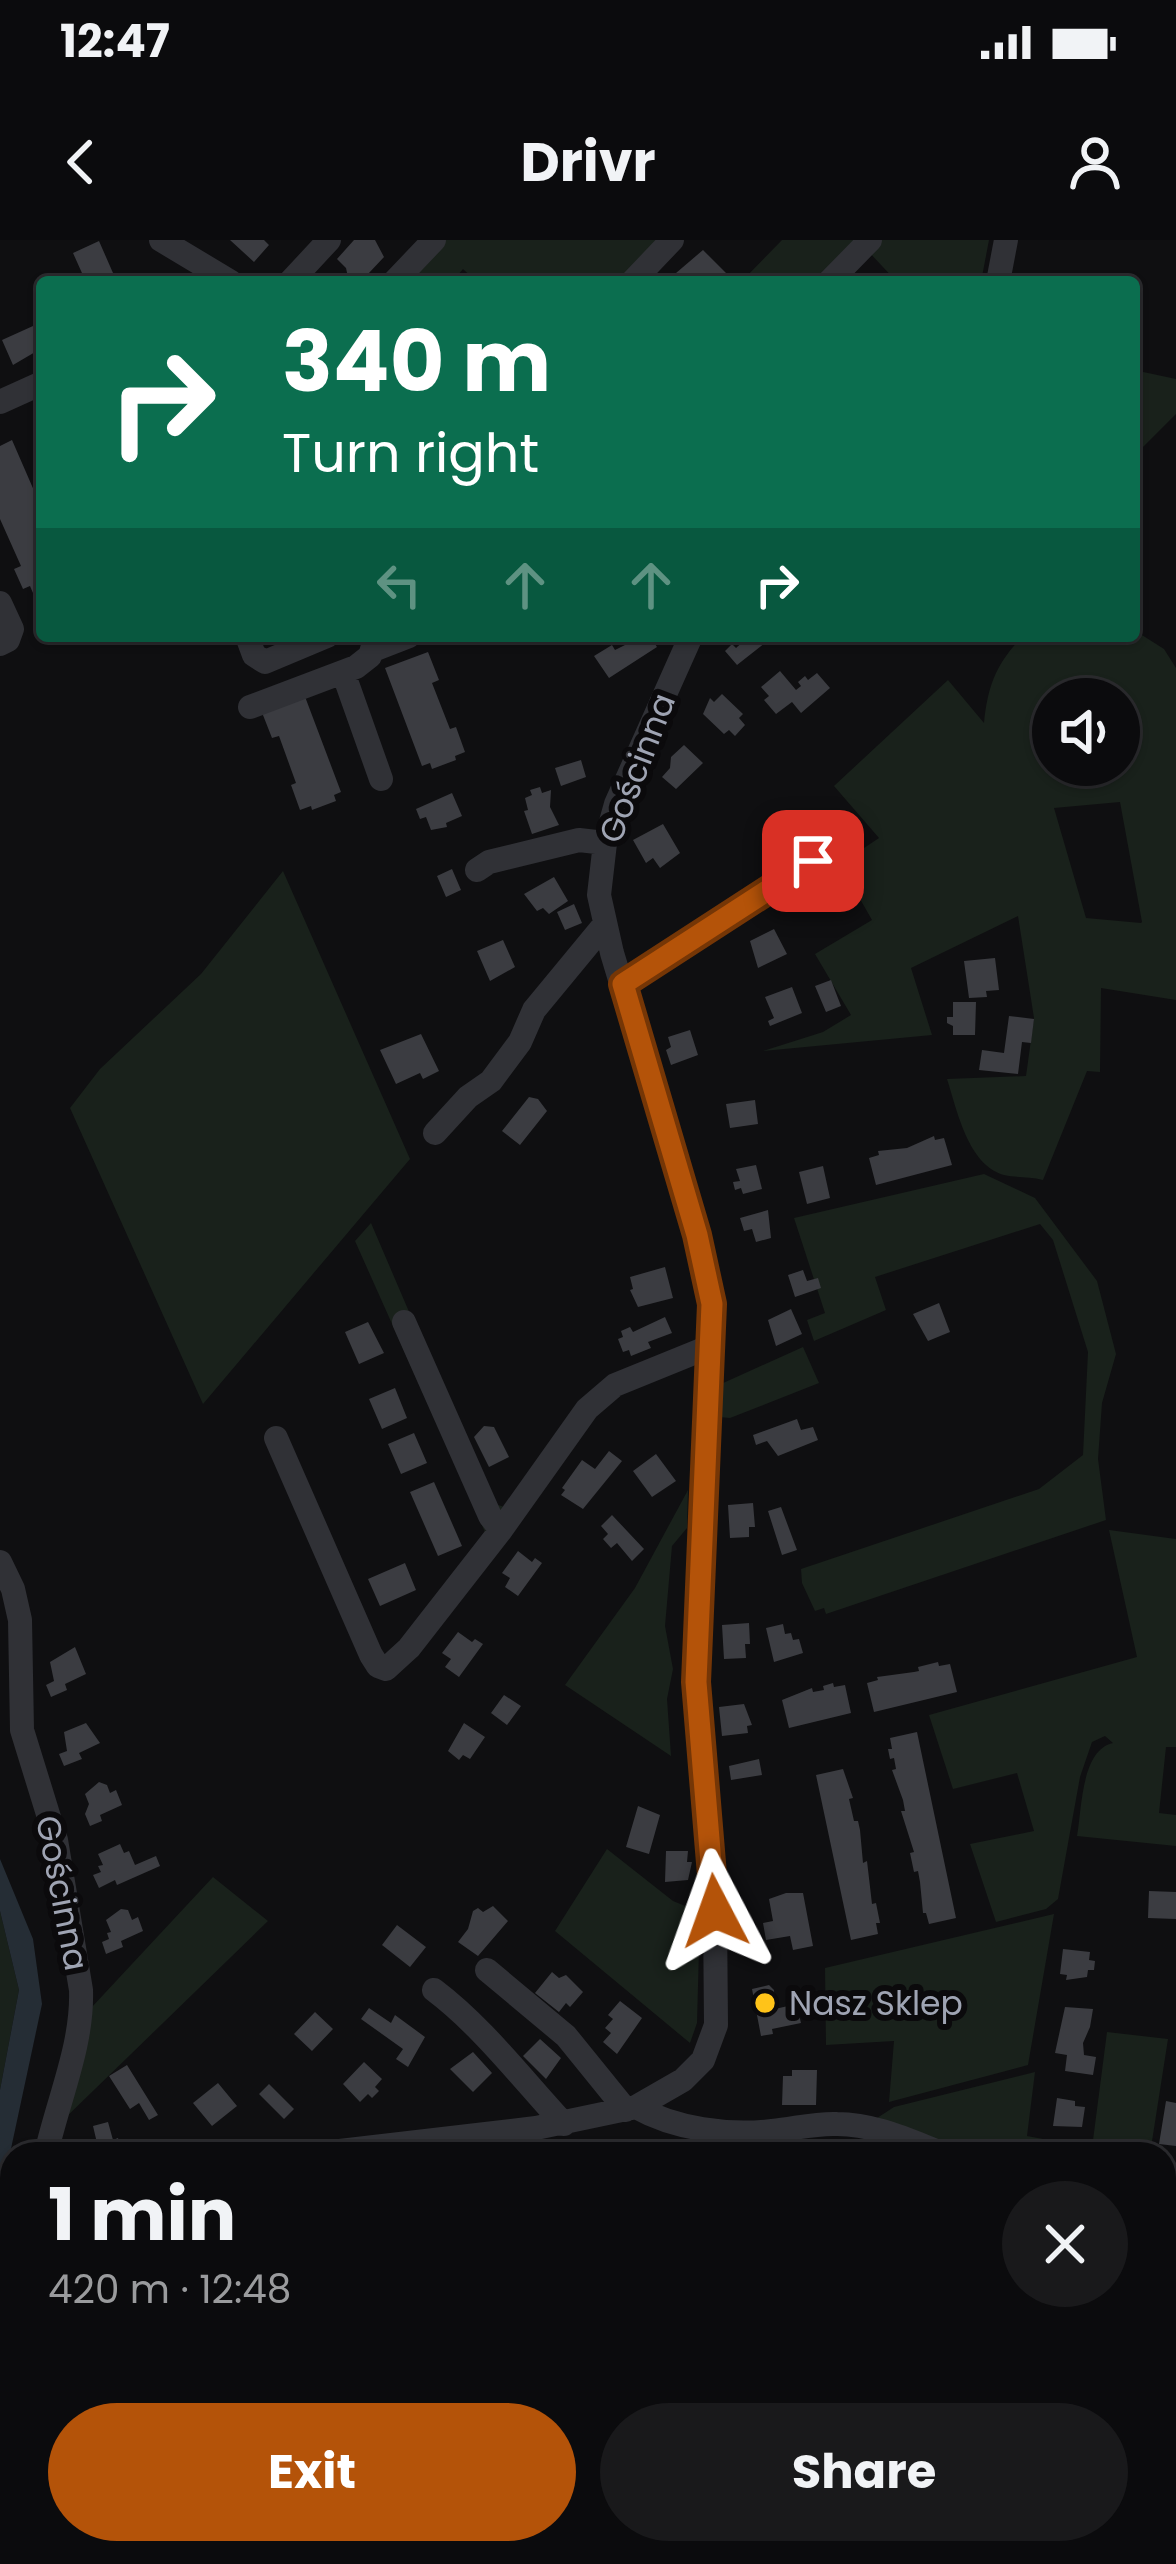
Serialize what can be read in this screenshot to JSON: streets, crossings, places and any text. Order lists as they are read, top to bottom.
{
  "streets": {
    "street": ["Gościnna"]
  },
  "places": ["Nasz Sklep"],
  "page": {
    "status": "12:47",
    "header": "Drivr",
    "turn": ["340 m", "Turn right"],
    "heading": ["1 min", "420 m · 12:48"],
    "buttons": ["Exit", "Share"]
  }
}
